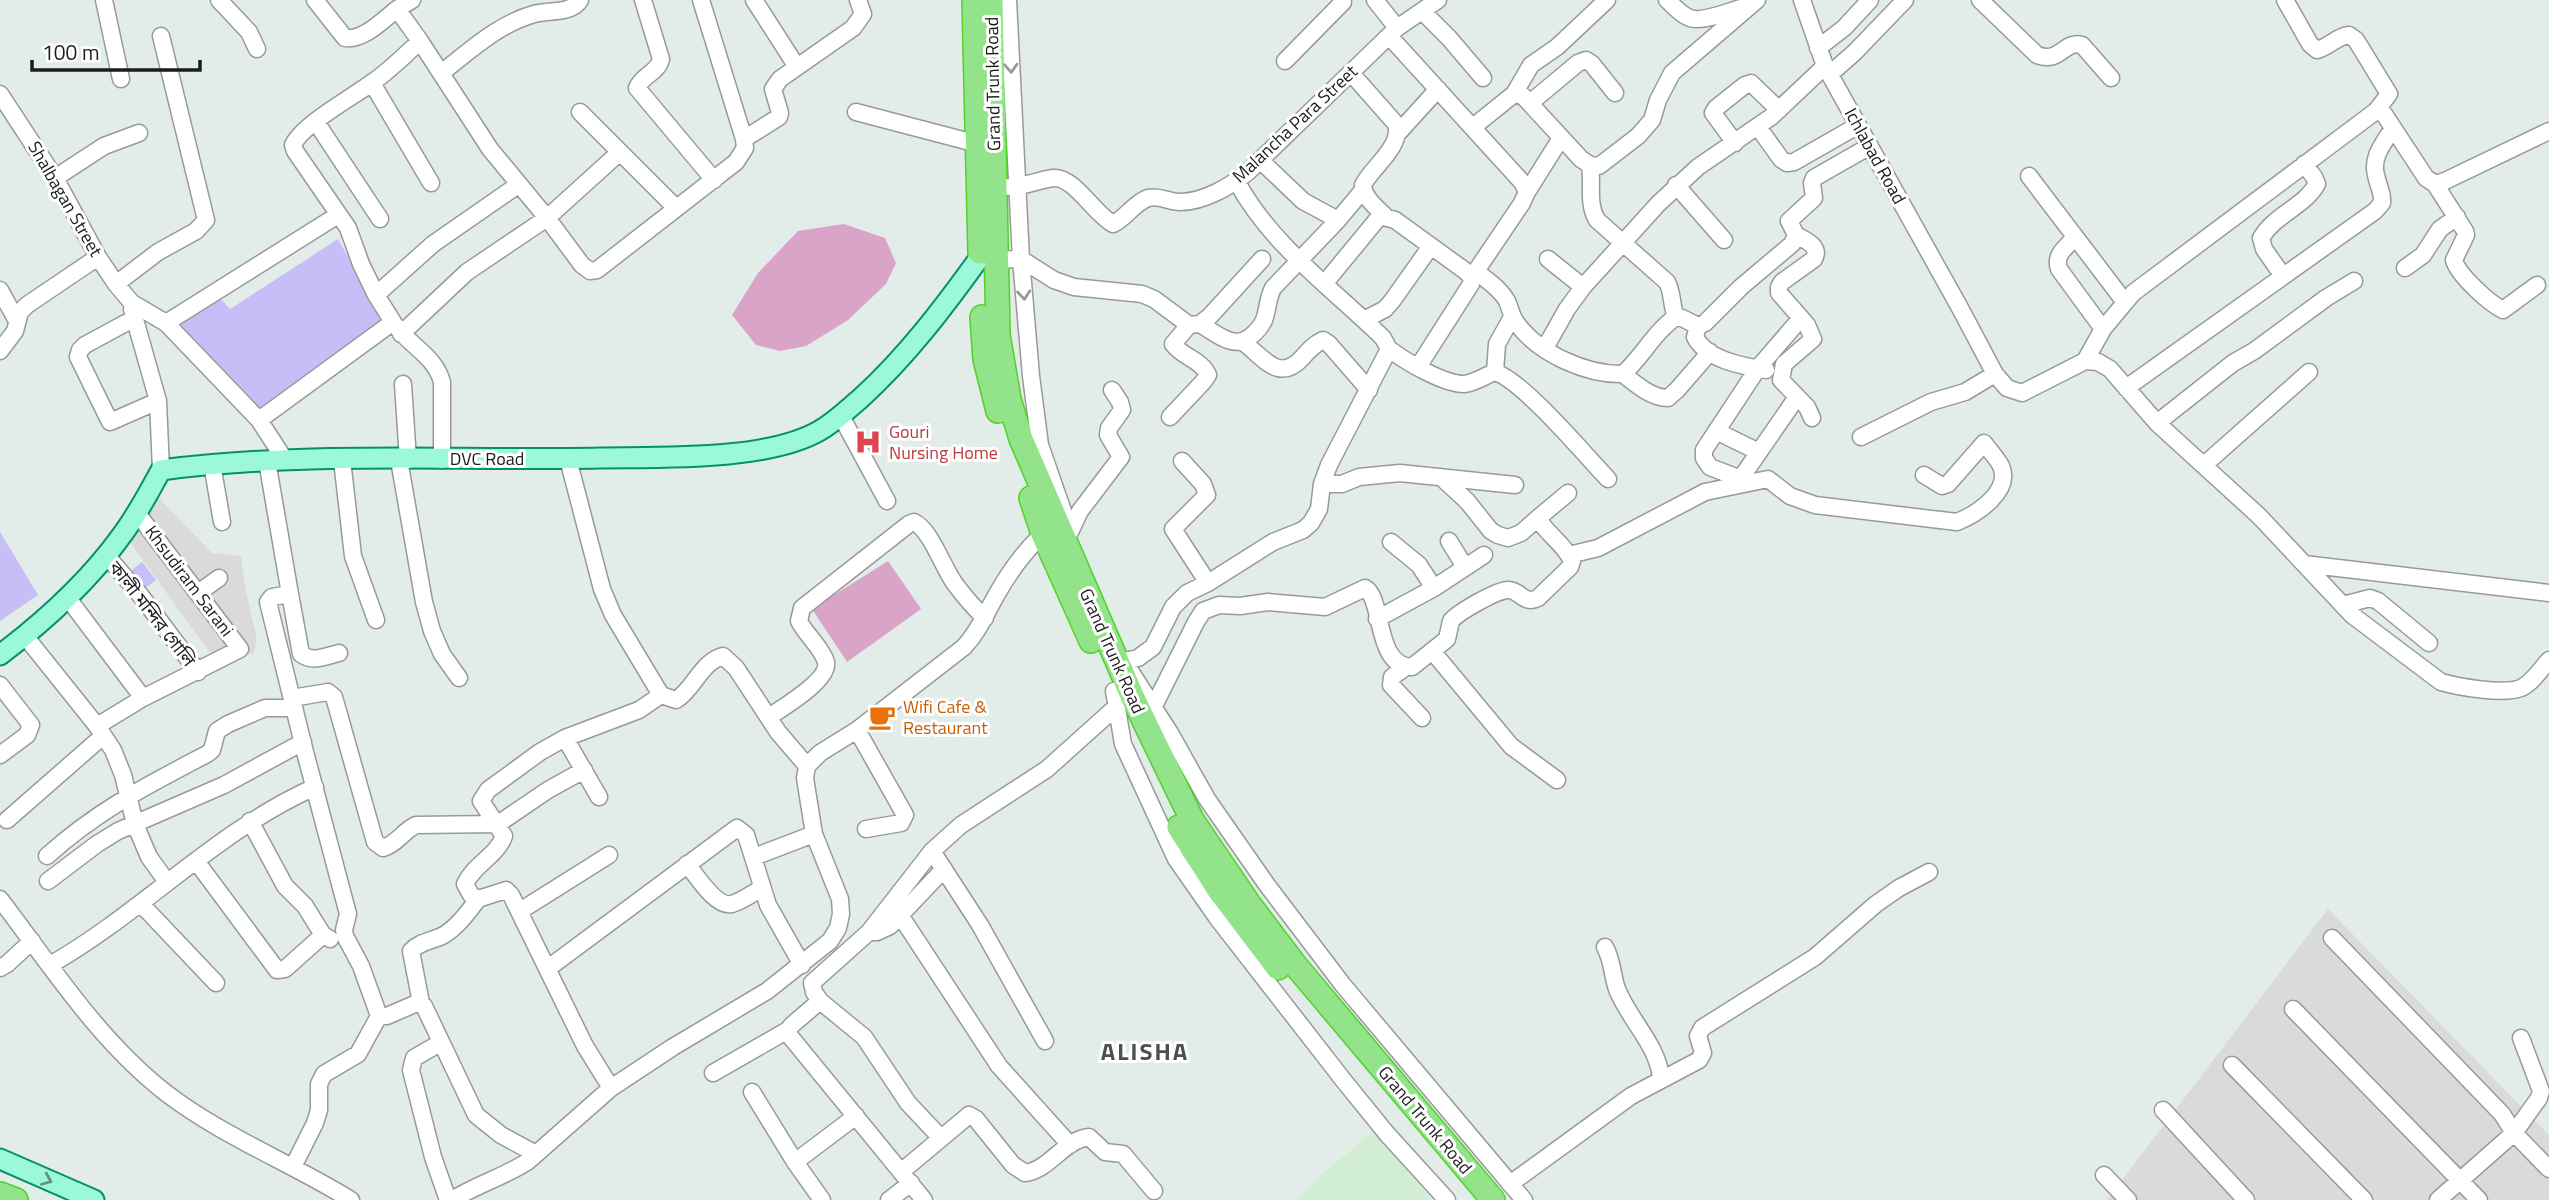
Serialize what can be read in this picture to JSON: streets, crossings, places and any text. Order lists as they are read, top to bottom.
{
  "streets": {
    "highway": ["Grand Trunk Road"],
    "main road": ["DVC Road"],
    "street": [
      "Malancha Para Street",
      "Ichlabad Road",
      "Shalbagan Street",
      "Khsudiram Sarani",
      "কালী মন্দির গোলি"
    ]
  },
  "crossings": [
    ["Grand Trunk Road", "Malancha Para Street"],
    ["Grand Trunk Road", "DVC Road"],
    ["Khsudiram Sarani", "কালী মন্দির গোলি"]
  ],
  "districts": ["ALISHA"],
  "places": {
    "hospital": ["Gouri Nursing Home"],
    "cafe": ["Wifi Cafe & Restaurant"]
  },
  "scale_bar": "100 m"
}
